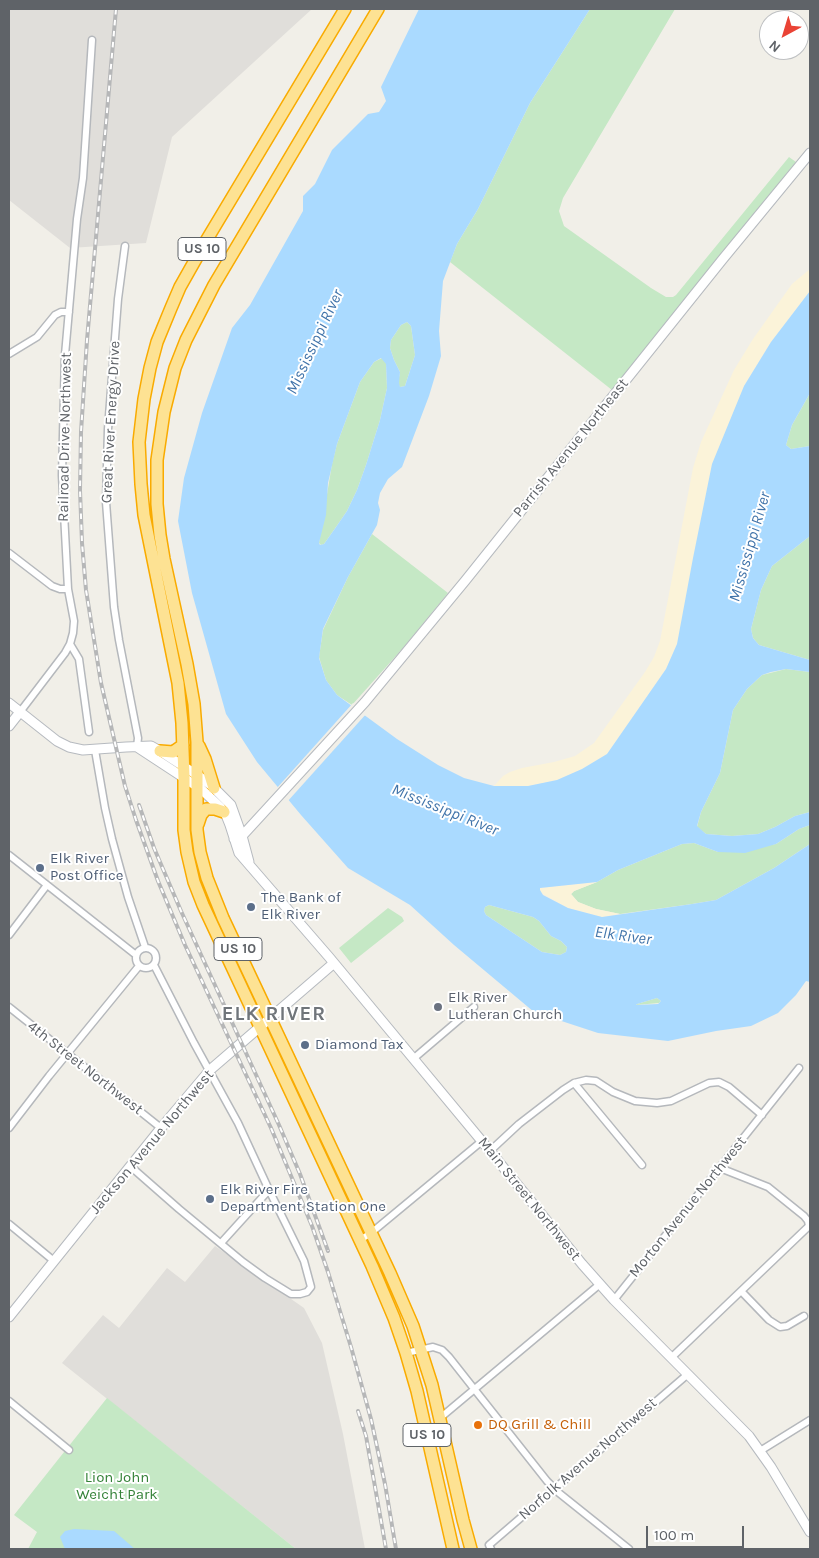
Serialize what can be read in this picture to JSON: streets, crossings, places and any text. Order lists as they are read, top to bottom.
{
  "streets": {
    "highway": ["US 10"],
    "street": [
      "Great River Energy Drive",
      "Railroad Drive Northwest",
      "Parrish Avenue Northeast",
      "4th Street Northwest",
      "Jackson Avenue Northwest",
      "Main Street Northwest",
      "Morton Avenue Northwest",
      "Norfolk Avenue Northwest"
    ]
  },
  "crossings": [
    ["US 10", "Jackson Avenue Northwest"],
    ["US 10", "Main Street Northwest"],
    ["Great River Energy Drive", "Main Street Northwest"],
    ["Parrish Avenue Northeast", "Main Street Northwest"],
    ["4th Street Northwest", "Jackson Avenue Northwest"],
    ["Jackson Avenue Northwest", "Main Street Northwest"],
    ["Main Street Northwest", "Morton Avenue Northwest"],
    ["Main Street Northwest", "Norfolk Avenue Northwest"]
  ],
  "districts": ["ELK RIVER"],
  "water": ["Mississippi River", "Elk River"],
  "parks": ["Lion John Weicht Park"],
  "places": [
    "Elk River Post Office",
    "The Bank of Elk River",
    "Elk River Lutheran Church",
    "Diamond Tax",
    "Elk River Fire Department Station One",
    "DQ Grill & Chill"
  ],
  "scale_bar": "100 m",
  "north": "bottom left"
}
